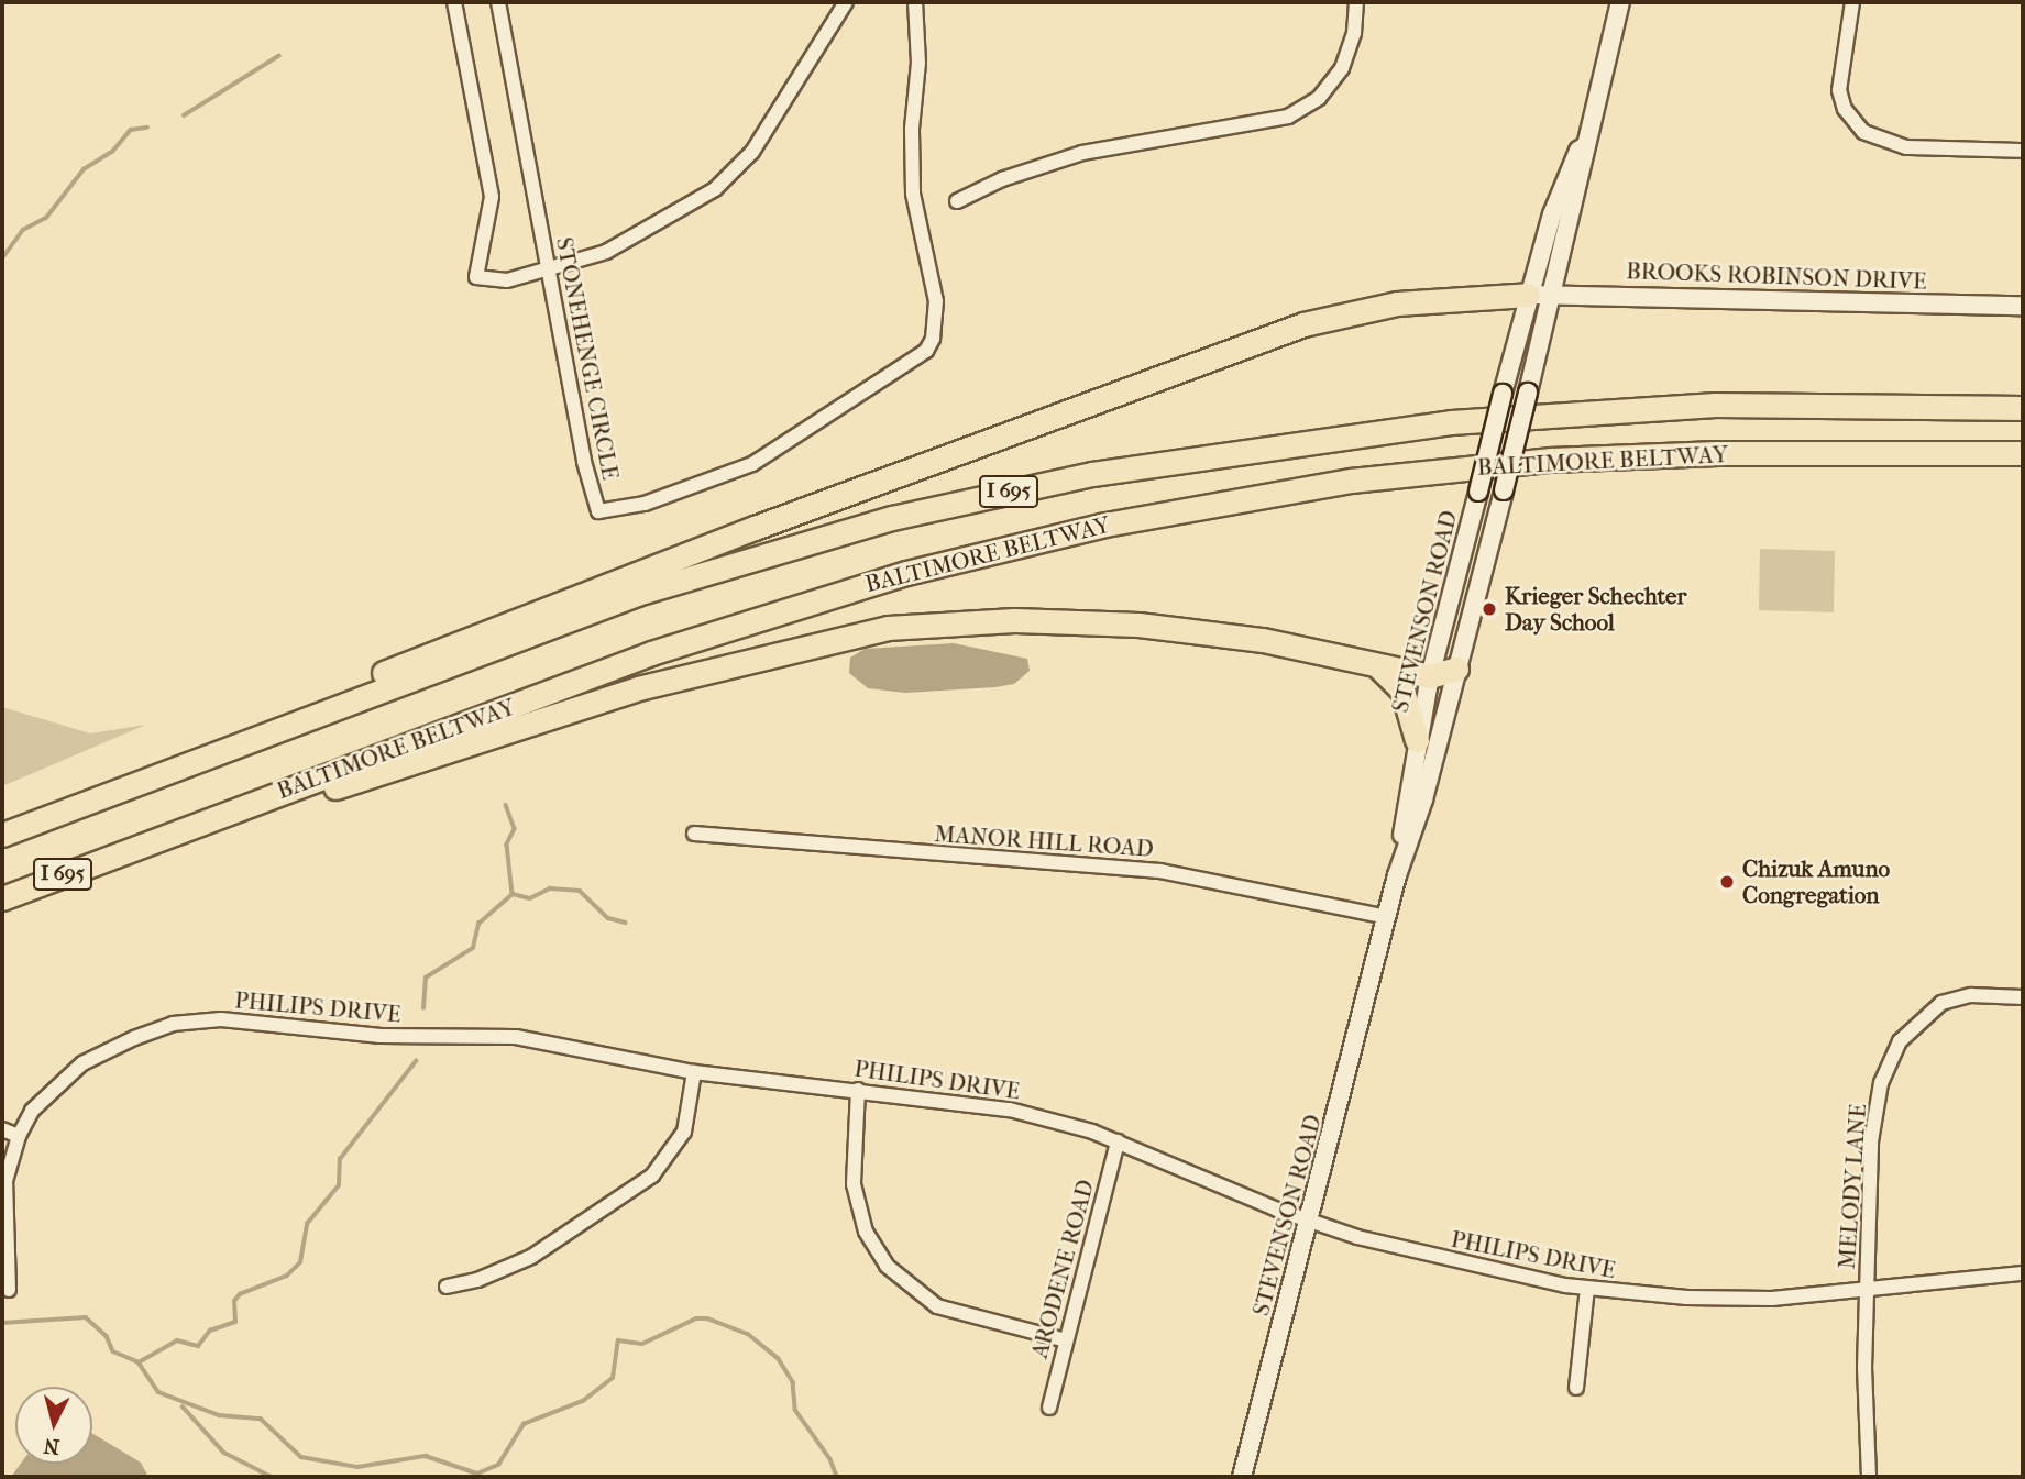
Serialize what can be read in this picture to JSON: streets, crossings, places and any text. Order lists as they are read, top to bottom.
{
  "streets": {
    "highway": ["BALTIMORE BELTWAY", "I 695"],
    "main road": ["BROOKS ROBINSON DRIVE", "STEVENSON ROAD"],
    "street": [
      "STONEHENGE CIRCLE",
      "MANOR HILL ROAD",
      "PHILIPS DRIVE",
      "MELODY LANE",
      "ARODENE ROAD"
    ]
  },
  "crossings": [
    ["BROOKS ROBINSON DRIVE", "STEVENSON ROAD"],
    ["STEVENSON ROAD", "MANOR HILL ROAD"],
    ["STEVENSON ROAD", "PHILIPS DRIVE"],
    ["PHILIPS DRIVE", "MELODY LANE"],
    ["PHILIPS DRIVE", "ARODENE ROAD"]
  ],
  "places": ["Krieger Schechter Day School", "Chizuk Amuno Congregation"],
  "north": "bottom"
}
